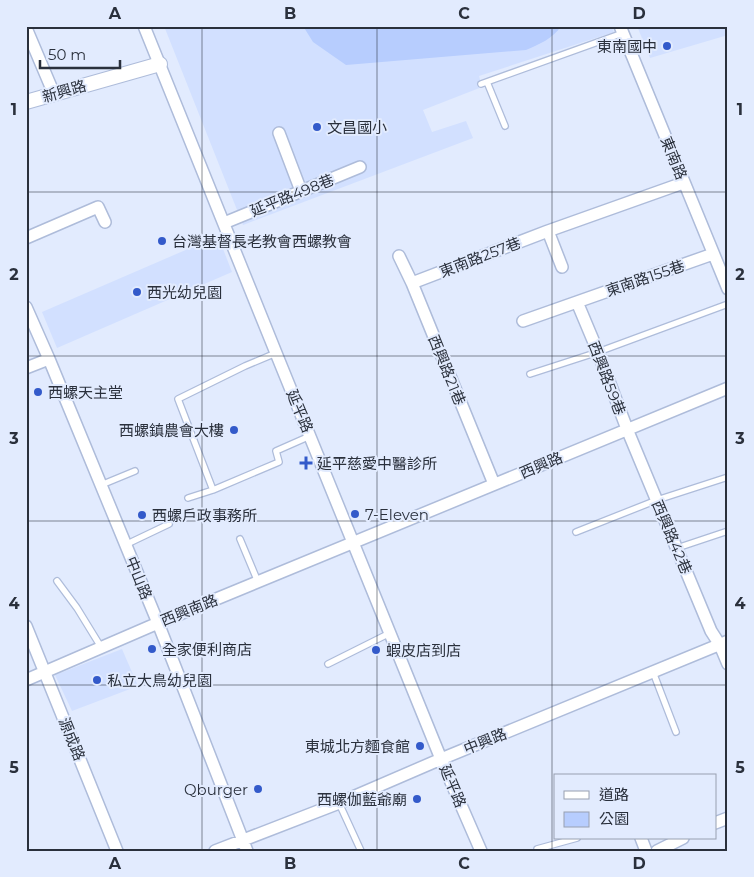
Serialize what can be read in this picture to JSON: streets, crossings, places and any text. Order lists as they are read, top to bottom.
{
  "streets": {
    "street": [
      "新興路",
      "東南路",
      "延平路498巷",
      "東南路257巷",
      "東南路155巷",
      "西興路21巷",
      "西興路59巷",
      "延平路",
      "西興路",
      "西興路42巷",
      "中山路",
      "西興南路",
      "源成路",
      "中興路"
    ]
  },
  "crossings": [
    ["新興路", "延平路"],
    ["東南路", "東南路257巷"],
    ["東南路", "東南路155巷"],
    ["延平路498巷", "延平路"],
    ["東南路257巷", "西興路21巷"],
    ["東南路155巷", "西興路59巷"],
    ["西興路21巷", "西興路"],
    ["西興路59巷", "西興路"],
    ["西興路59巷", "西興路42巷"],
    ["延平路", "西興路"],
    ["延平路", "西興南路"],
    ["延平路", "中興路"],
    ["西興路", "西興路42巷"],
    ["西興路", "西興南路"],
    ["西興路42巷", "中興路"],
    ["中山路", "西興南路"],
    ["中山路", "中興路"],
    ["西興南路", "源成路"]
  ],
  "places": {
    "other": [
      "東南國中",
      "文昌國小",
      "台灣基督長老教會西螺教會",
      "西光幼兒園",
      "西螺天主堂",
      "西螺鎮農會大樓",
      "7-Eleven",
      "西螺戶政事務所",
      "全家便利商店",
      "蝦皮店到店",
      "私立大鳥幼兒園",
      "東城北方麵食館",
      "Qburger",
      "西螺伽藍爺廟"
    ],
    "health": ["延平慈愛中醫診所"]
  },
  "legend": ["道路", "公園"],
  "scale_bar": "50 m",
  "grid": {
    "columns": [
      "A",
      "B",
      "C",
      "D"
    ],
    "rows": [
      "1",
      "2",
      "3",
      "4",
      "5"
    ]
  }
}
